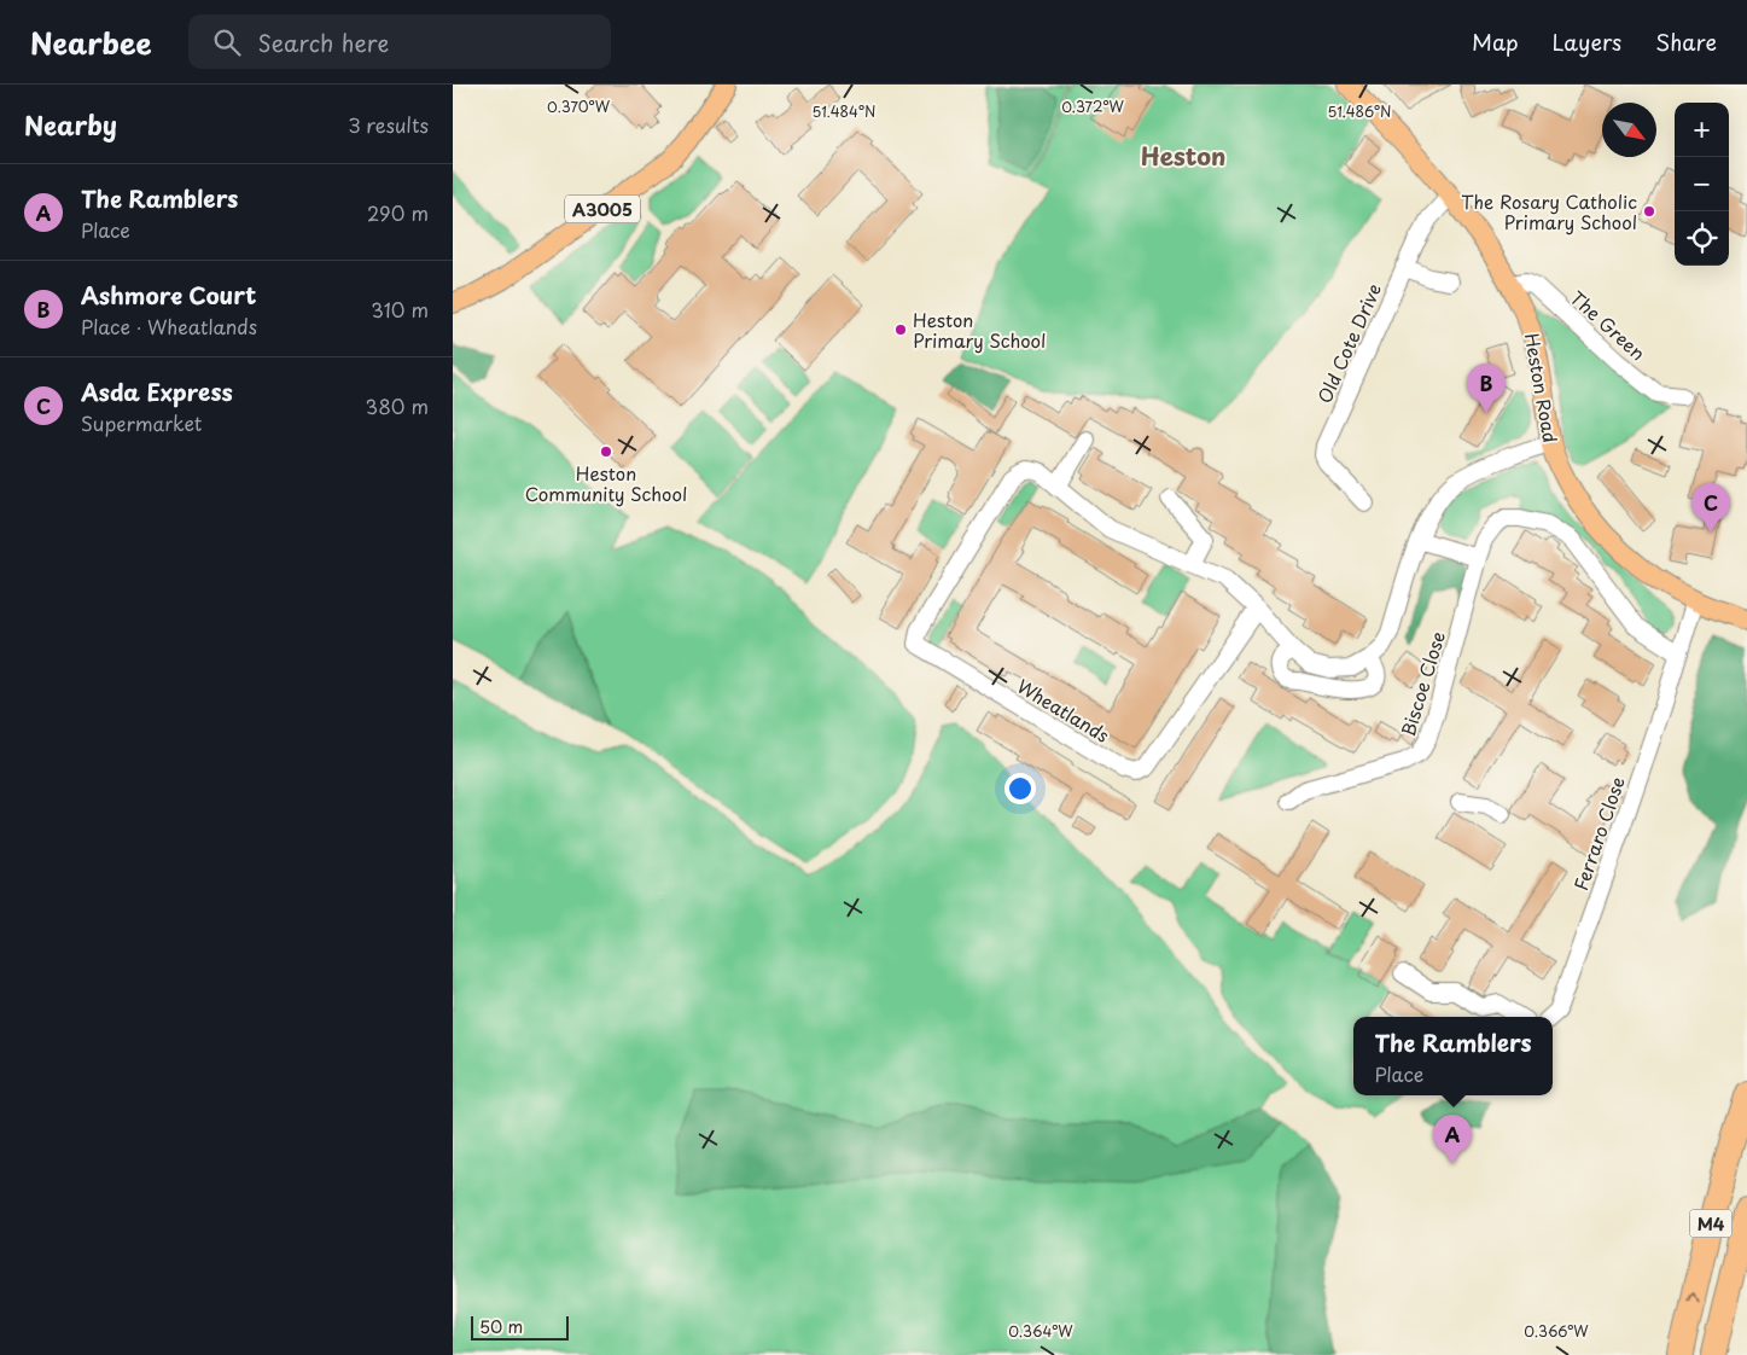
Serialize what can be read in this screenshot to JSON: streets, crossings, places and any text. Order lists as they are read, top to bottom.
{
  "streets": {
    "highway": ["M4"],
    "main road": ["A3005", "Heston Road"],
    "street": [
      "The Green",
      "Old Cote Drive",
      "Biscoe Close",
      "Wheatlands",
      "Ferraro Close"
    ]
  },
  "crossings": [
    ["The Green", "Heston Road"],
    ["Old Cote Drive", "Heston Road"],
    ["Heston Road", "Wheatlands"],
    ["Heston Road", "Ferraro Close"],
    ["Biscoe Close", "Ferraro Close"]
  ],
  "districts": ["Heston"],
  "places": ["The Rosary Catholic Primary School", "Heston Primary School", "Heston Community School"],
  "scale_bar": "50 m",
  "north": "bottom right",
  "page": {
    "header": "Nearbee",
    "search": "Search here",
    "nav": ["Map", "Layers", "Share"],
    "heading": ["Nearby", "3 results"],
    "map_buttons": ["+", "−"],
    "list": [
      {
        "mark": "A",
        "name": "The Ramblers",
        "note": "Place",
        "value": "290 m"
      },
      {
        "mark": "B",
        "name": "Ashmore Court",
        "note": "Place · Wheatlands",
        "value": "310 m"
      },
      {
        "mark": "C",
        "name": "Asda Express",
        "note": "Supermarket",
        "value": "380 m"
      }
    ],
    "pins": ["B", "C", "A"],
    "popup": ["The Ramblers", "Place"],
    "scale": "50 m"
  },
  "coordinates": [
    "0.370°W",
    "0.372°W",
    "51.484°N",
    "51.486°N",
    "0.364°W",
    "0.366°W"
  ]
}
